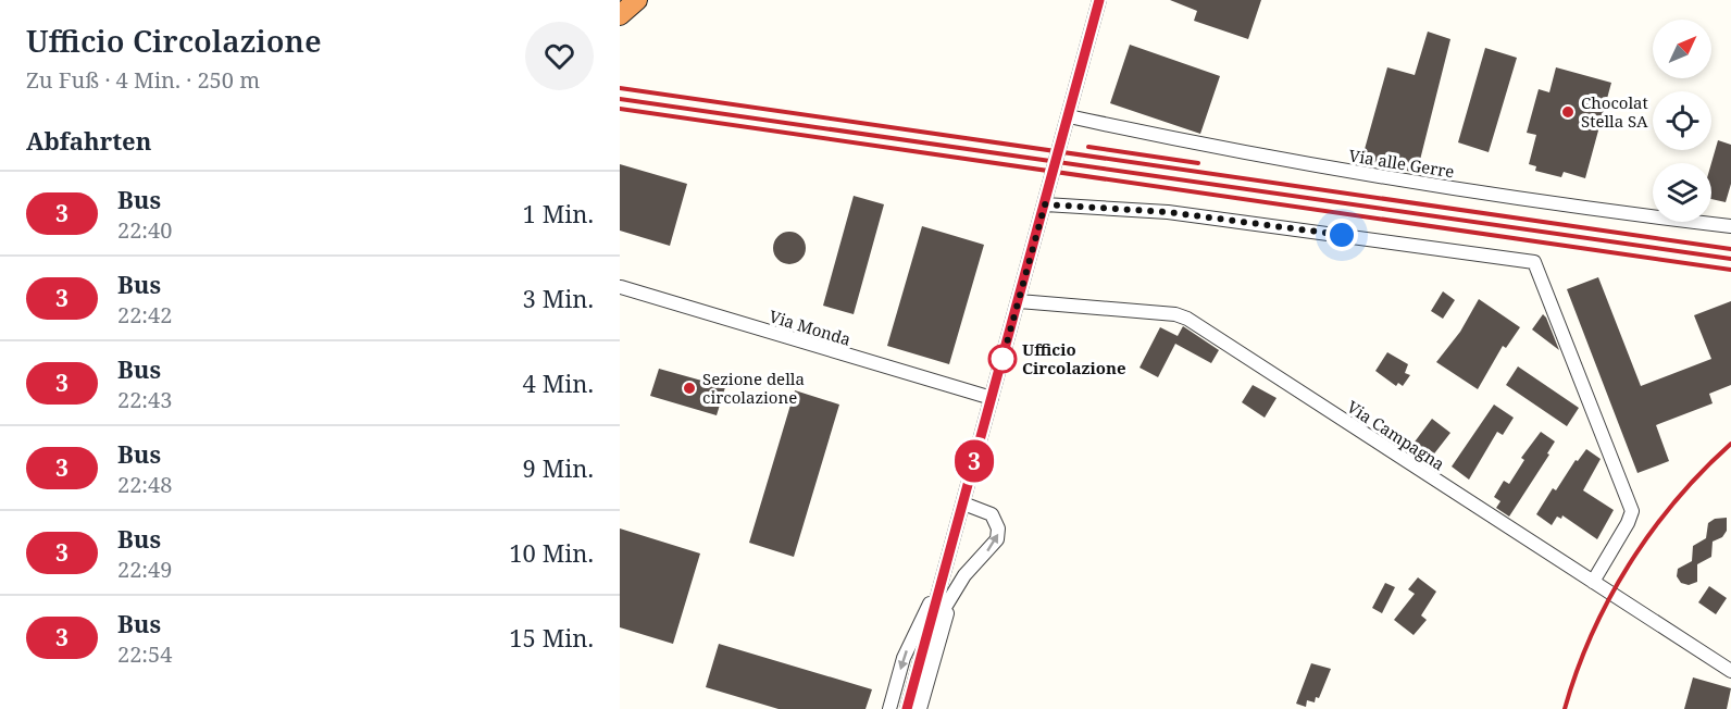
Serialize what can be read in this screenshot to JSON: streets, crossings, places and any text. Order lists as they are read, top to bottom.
{
  "streets": {
    "street": ["Via alle Gerre", "Via Monda", "Via Campagna"]
  },
  "places": ["Chocolat Stella SA", "Ufficio Circolazione", "Sezione della circolazione"],
  "lines": ["bus line 3"],
  "north": "top right",
  "page": {
    "heading": [
      ["Ufficio Circolazione", "Zu Fuß · 4 Min. · 250 m"],
      "Abfahrten"
    ],
    "on_map": "3",
    "list": [
      {
        "mark": "3",
        "name": "Bus",
        "note": "22:40",
        "value": "1 Min."
      },
      {
        "mark": "3",
        "name": "Bus",
        "note": "22:42",
        "value": "3 Min."
      },
      {
        "mark": "3",
        "name": "Bus",
        "note": "22:43",
        "value": "4 Min."
      },
      {
        "mark": "3",
        "name": "Bus",
        "note": "22:48",
        "value": "9 Min."
      },
      {
        "mark": "3",
        "name": "Bus",
        "note": "22:49",
        "value": "10 Min."
      },
      {
        "mark": "3",
        "name": "Bus",
        "note": "22:54",
        "value": "15 Min."
      }
    ]
  }
}
